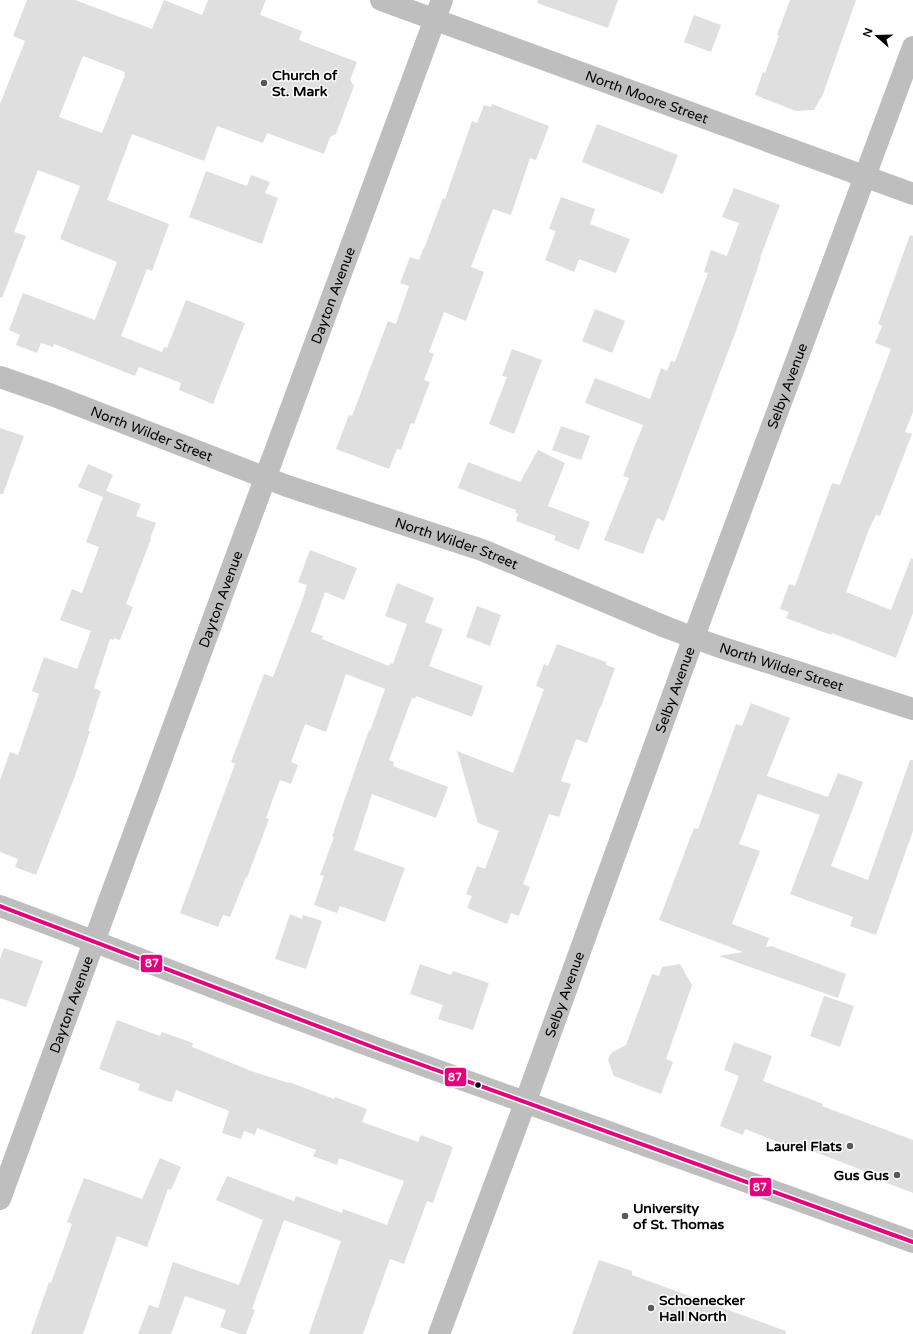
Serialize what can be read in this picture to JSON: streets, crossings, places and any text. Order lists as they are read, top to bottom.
{
  "streets": {
    "street": [
      "North Moore Street",
      "Dayton Avenue",
      "Selby Avenue",
      "North Wilder Street"
    ]
  },
  "crossings": [
    ["North Moore Street", "Dayton Avenue"],
    ["North Moore Street", "Selby Avenue"],
    ["Dayton Avenue", "North Wilder Street"],
    ["Selby Avenue", "North Wilder Street"]
  ],
  "places": [
    "Church of St. Mark",
    "Laurel Flats",
    "Gus Gus",
    "University of St. Thomas",
    "Schoenecker Hall North"
  ],
  "lines": ["transit line 87"],
  "north": "left"
}
